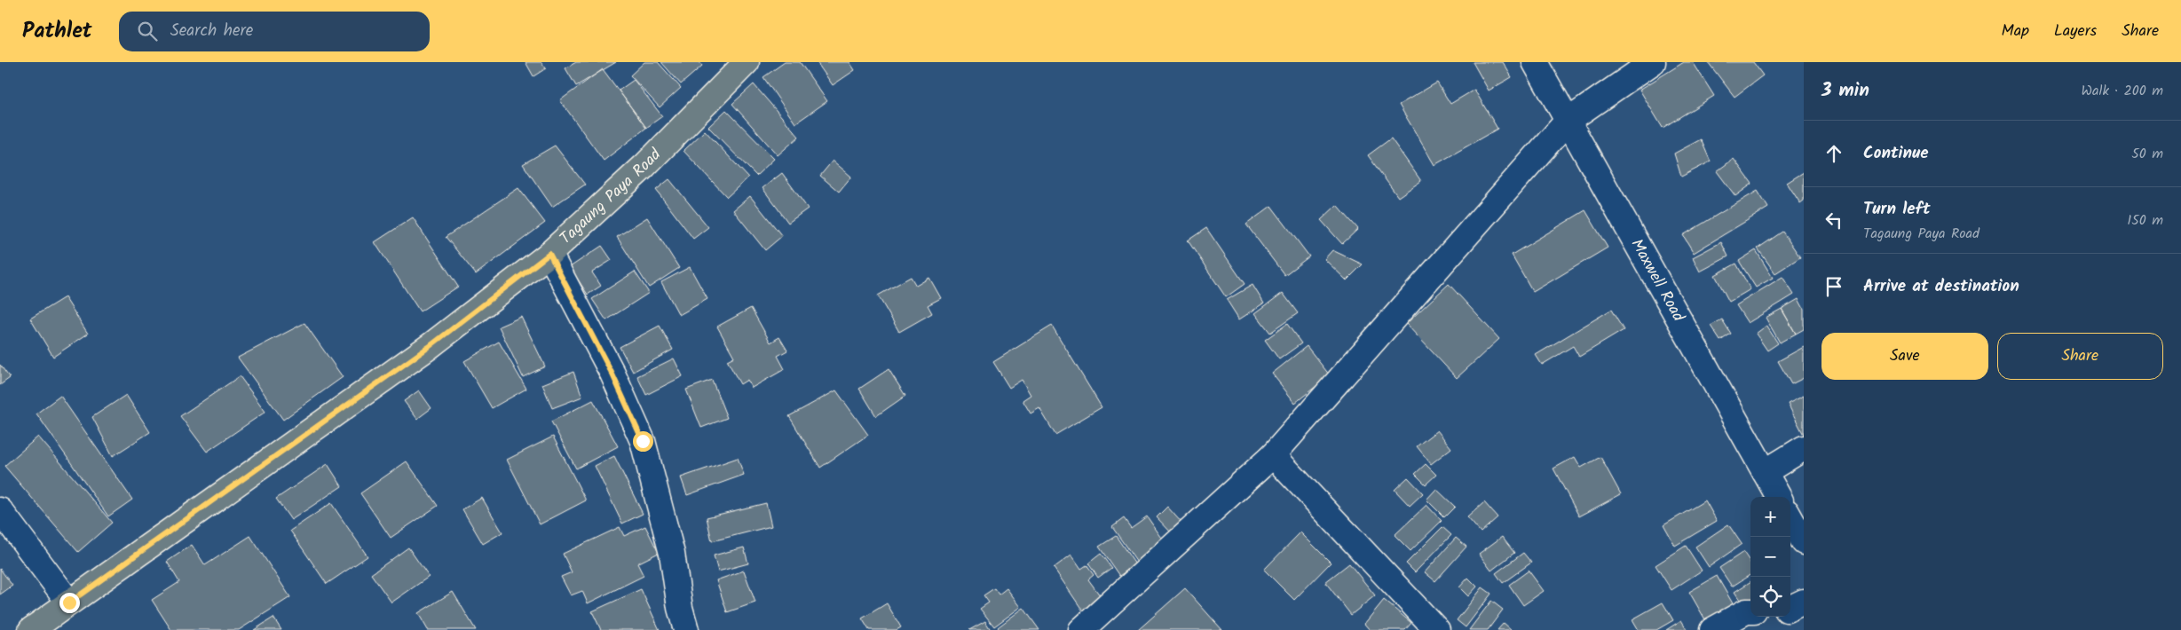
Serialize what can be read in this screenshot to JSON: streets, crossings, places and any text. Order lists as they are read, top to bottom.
{
  "streets": {
    "main road": ["Tagaung Paya Road"],
    "street": ["Maxwell Road"]
  },
  "page": {
    "header": "Pathlet",
    "search": "Search here",
    "nav": ["Map", "Layers", "Share"],
    "heading": ["3 min", "Walk · 200 m"],
    "list": [
      ["Continue", "50 m"],
      ["Turn left", "Tagaung Paya Road", "150 m"],
      "Arrive at destination"
    ],
    "buttons": ["Save", "Share"],
    "map_buttons": ["+", "−"]
  }
}
